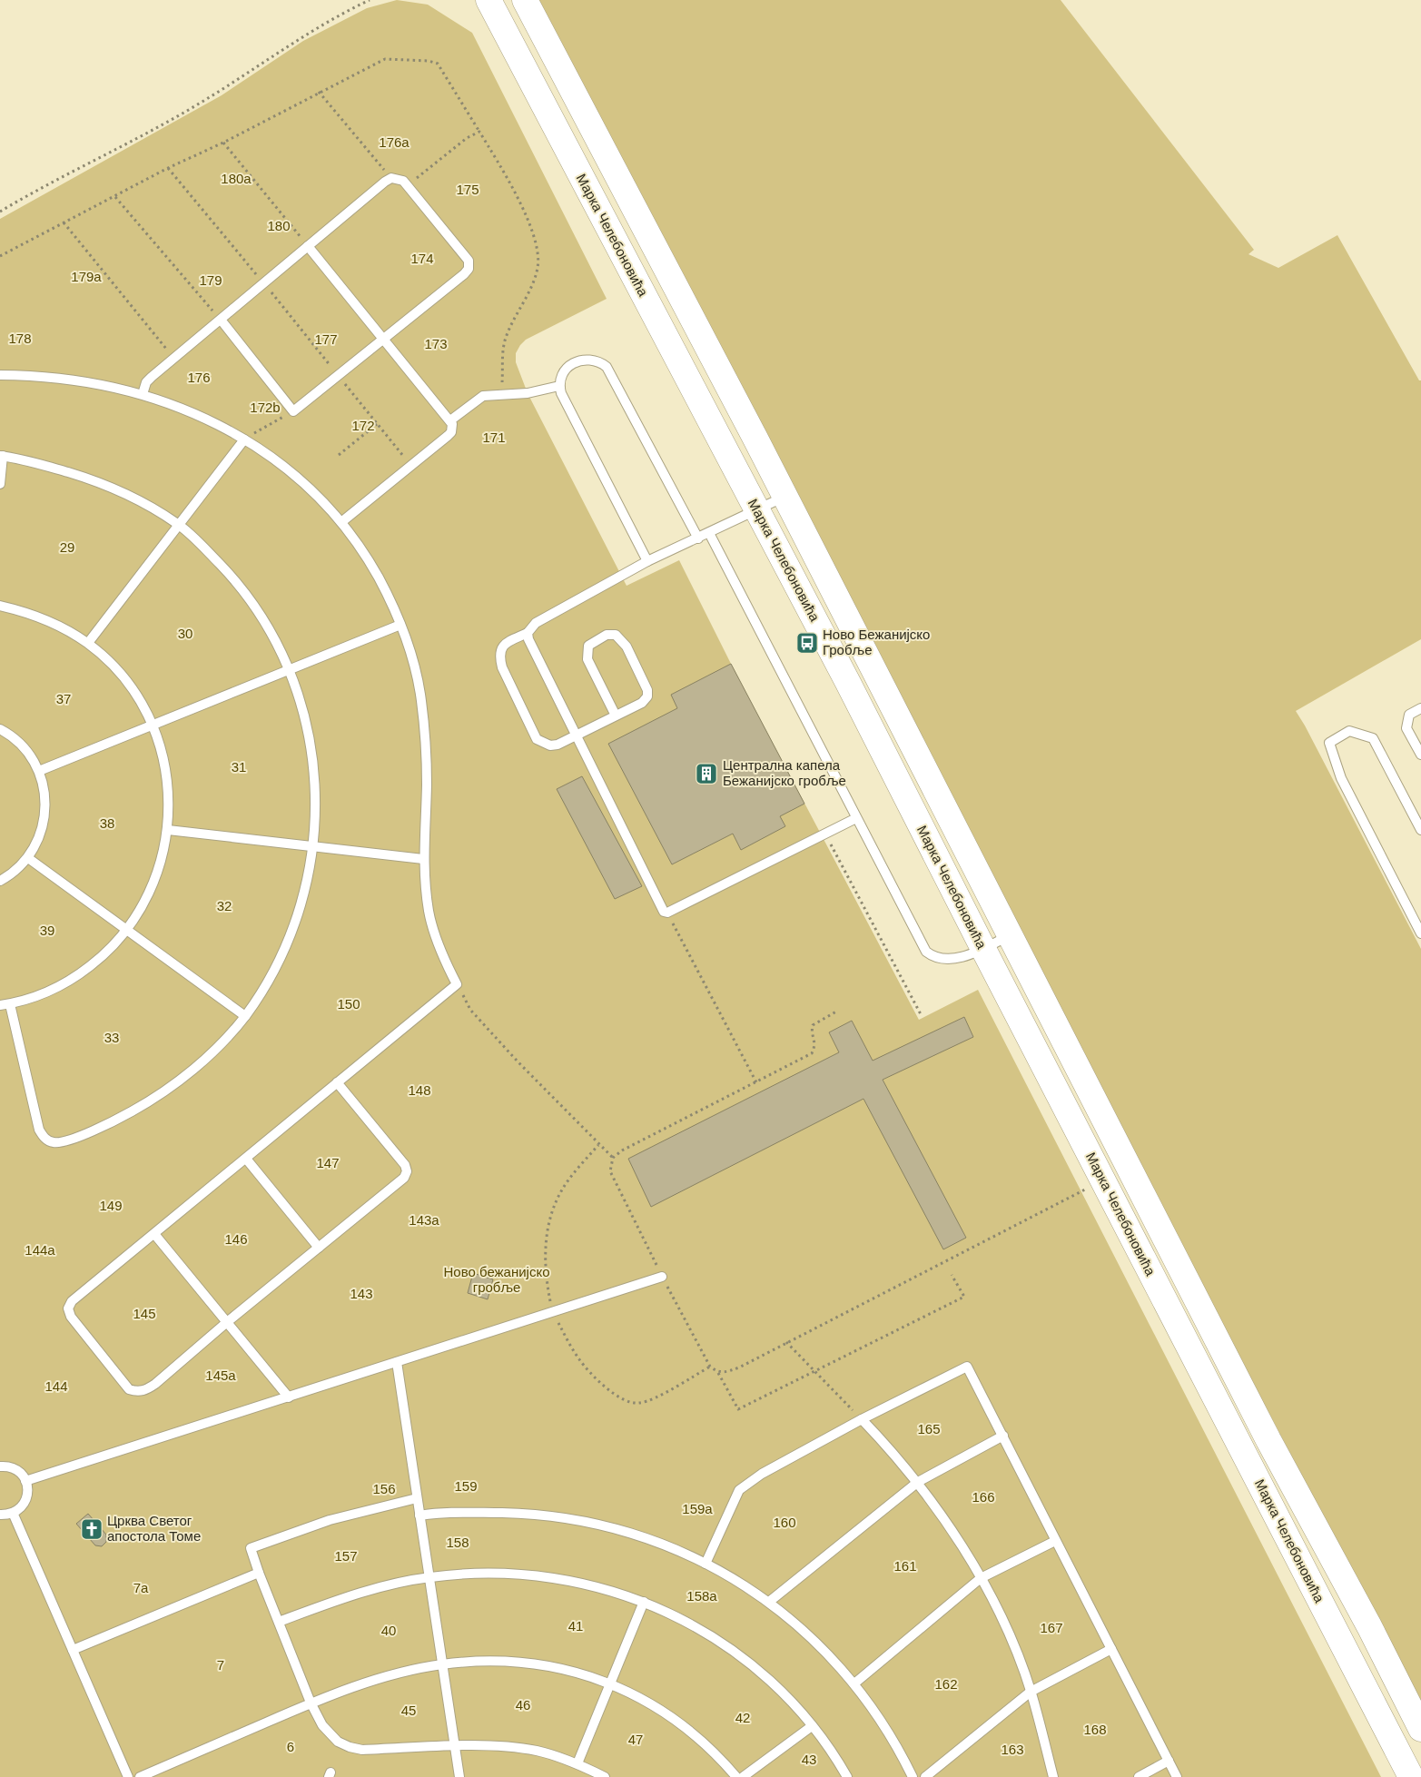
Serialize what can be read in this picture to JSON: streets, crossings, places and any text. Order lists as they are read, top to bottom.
{
  "streets": {
    "main road": ["Марка Челебоновића"]
  },
  "parks": [
    "176a",
    "180a",
    "175",
    "180",
    "174",
    "179a",
    "179",
    "178",
    "177",
    "173",
    "176",
    "172b",
    "172",
    "171",
    "29",
    "30",
    "37",
    "31",
    "38",
    "32",
    "39",
    "150",
    "33",
    "148",
    "147",
    "149",
    "143a",
    "146",
    "144a",
    "Ново бежанијско гробље",
    "143",
    "145",
    "145a",
    "144",
    "165",
    "159",
    "156",
    "166",
    "159a",
    "160",
    "158",
    "157",
    "161",
    "7a",
    "158a",
    "41",
    "167",
    "40",
    "7",
    "162",
    "46",
    "45",
    "42",
    "168",
    "47",
    "6",
    "163",
    "43"
  ],
  "places": {
    "bus stop": ["Ново Бежанијско Гробље"],
    "building": ["Централна капела Бежанијско гробље"],
    "church": ["Црква Светог апостола Томе"]
  }
}
